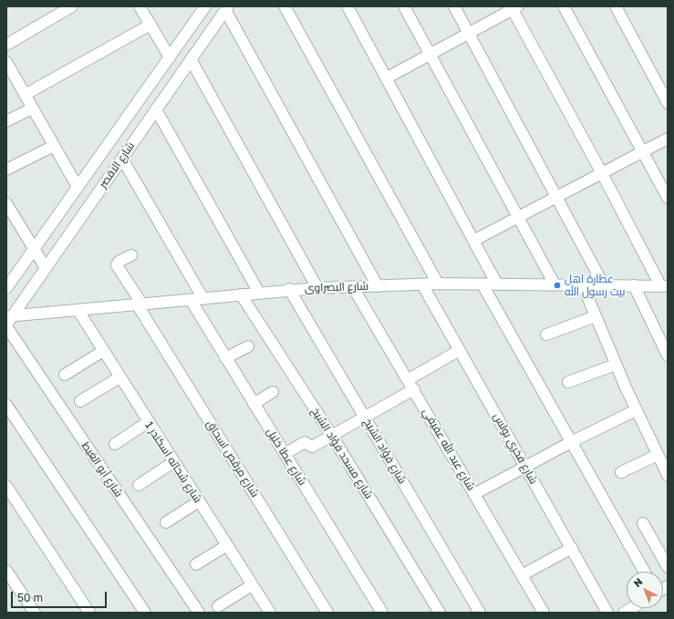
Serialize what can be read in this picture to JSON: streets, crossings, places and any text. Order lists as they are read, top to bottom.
{
  "streets": {
    "street": [
      "شارع الاقصر",
      "شارع البصراوى",
      "شارع فخري بولس",
      "شارع عبد الله عفيفي",
      "شارع فؤاد الشيخ",
      "شارع مسجد فؤاد الشيخ",
      "شارع عطا خليل",
      "شارع مرقص اسحاق",
      "شارع شحاته اسكندر 1",
      "شارع أبو الغيط"
    ]
  },
  "crossings": [
    ["شارع الاقصر", "شارع البصراوى"],
    ["شارع الاقصر", "شارع أبو الغيط"],
    ["شارع البصراوى", "شارع فخري بولس"],
    ["شارع البصراوى", "شارع عبد الله عفيفي"],
    ["شارع البصراوى", "شارع فؤاد الشيخ"],
    ["شارع البصراوى", "شارع مسجد فؤاد الشيخ"],
    ["شارع البصراوى", "شارع عطا خليل"],
    ["شارع البصراوى", "شارع مرقص اسحاق"],
    ["شارع البصراوى", "شارع شحاته اسكندر 1"],
    ["شارع البصراوى", "شارع أبو الغيط"]
  ],
  "places": ["عطارة اهل بيت رسول الله"],
  "scale_bar": "50 m",
  "north": "top left"
}
